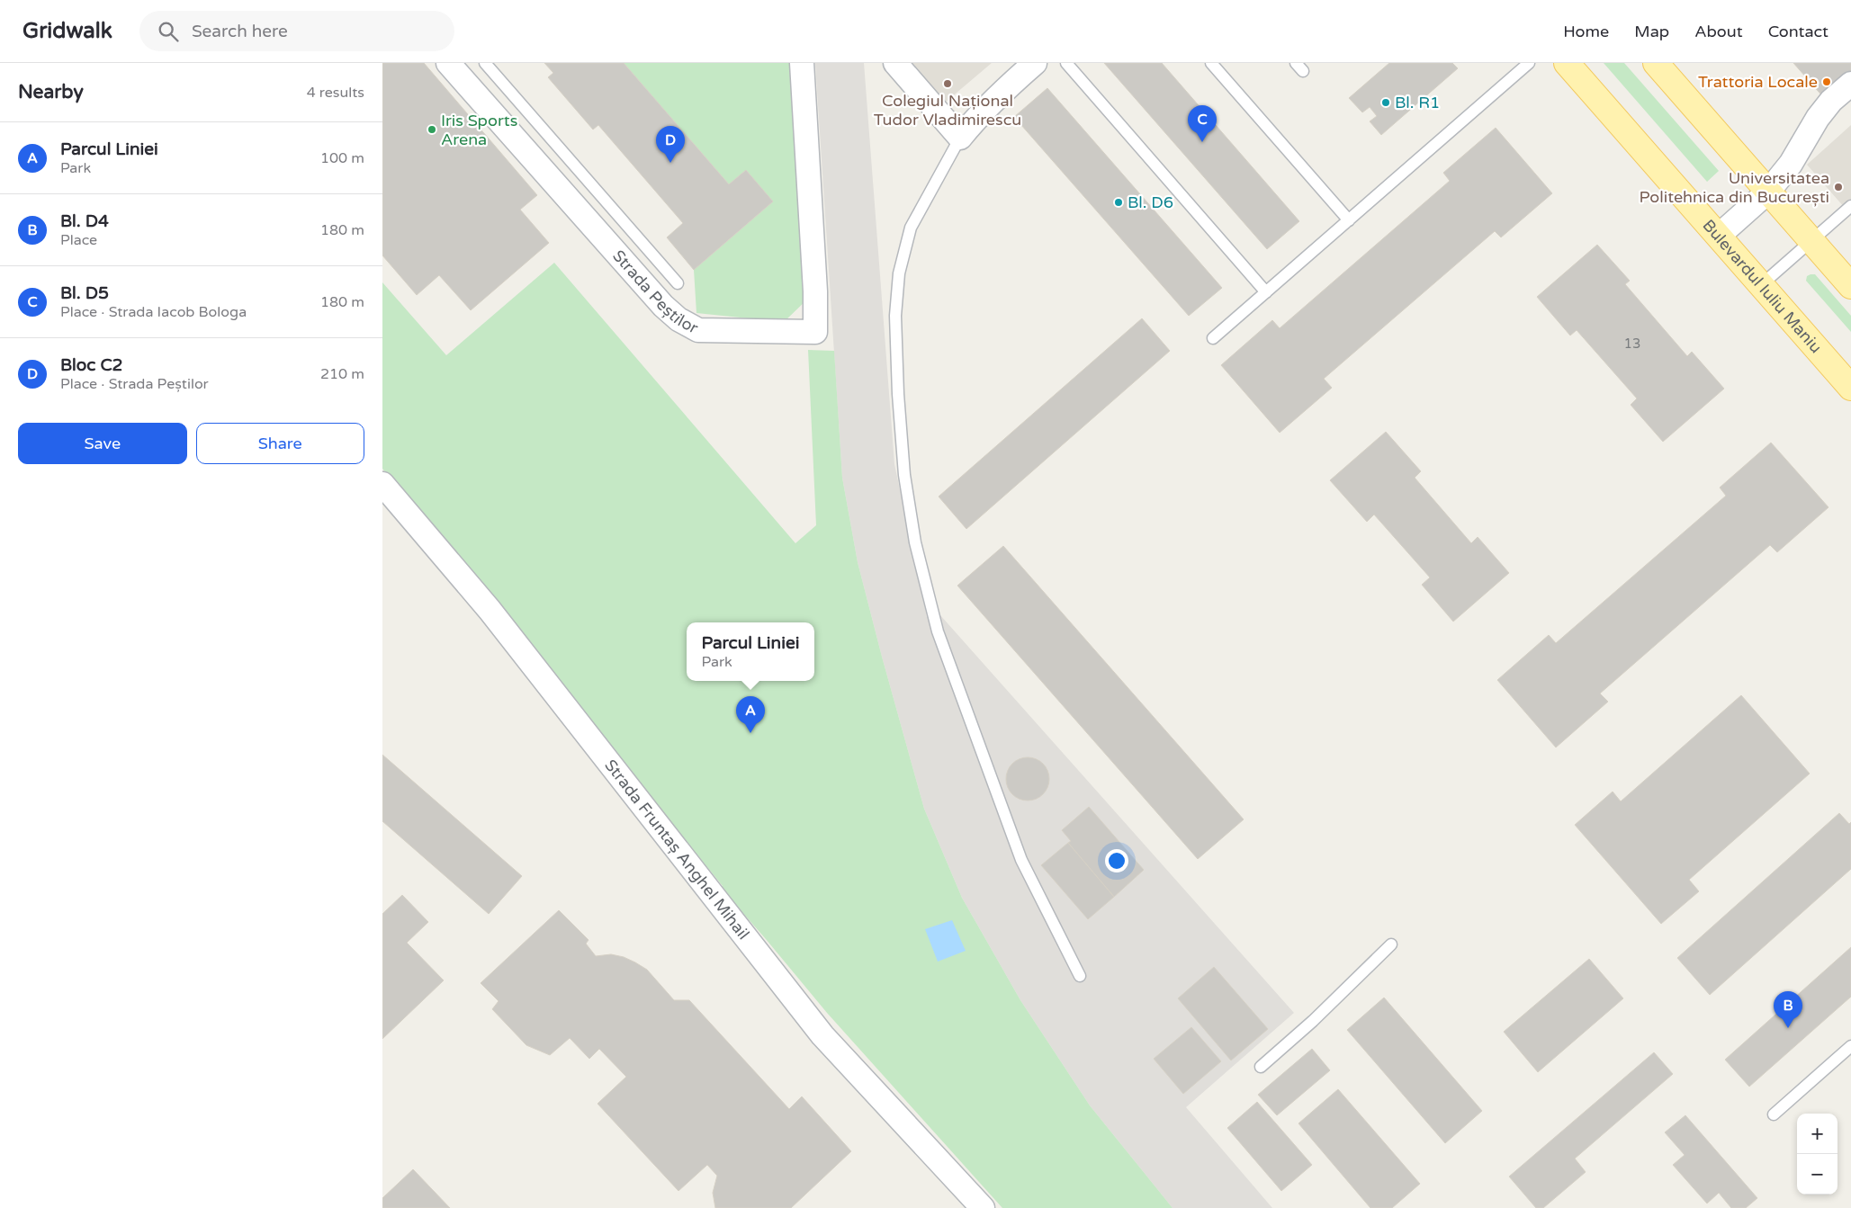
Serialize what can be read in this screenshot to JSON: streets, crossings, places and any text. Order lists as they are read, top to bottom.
{
  "streets": {
    "main road": ["Bulevardul Iuliu Maniu"],
    "street": ["Strada Peștilor", "Strada Fruntaș Anghel Mihail"]
  },
  "places": [
    "Trattoria Locale",
    "Colegiul Național Tudor Vladimirescu",
    "Bl. R1",
    "Iris Sports Arena",
    "Universitatea Politehnica din București",
    "Bl. D6"
  ],
  "house_numbers": ["13"],
  "page": {
    "header": "Gridwalk",
    "search": "Search here",
    "nav": [
      "Home",
      "Map",
      "About",
      "Contact"
    ],
    "heading": ["Nearby", "4 results"],
    "pins": [
      "C",
      "D",
      "A",
      "B"
    ],
    "list": [
      {
        "mark": "A",
        "name": "Parcul Liniei",
        "note": "Park",
        "value": "100 m"
      },
      {
        "mark": "B",
        "name": "Bl. D4",
        "note": "Place",
        "value": "180 m"
      },
      {
        "mark": "C",
        "name": "Bl. D5",
        "note": "Place · Strada Iacob Bologa",
        "value": "180 m"
      },
      {
        "mark": "D",
        "name": "Bloc C2",
        "note": "Place · Strada Peștilor",
        "value": "210 m"
      }
    ],
    "buttons": ["Save", "Share"],
    "popup": ["Parcul Liniei", "Park"],
    "map_buttons": ["+", "−"]
  }
}
